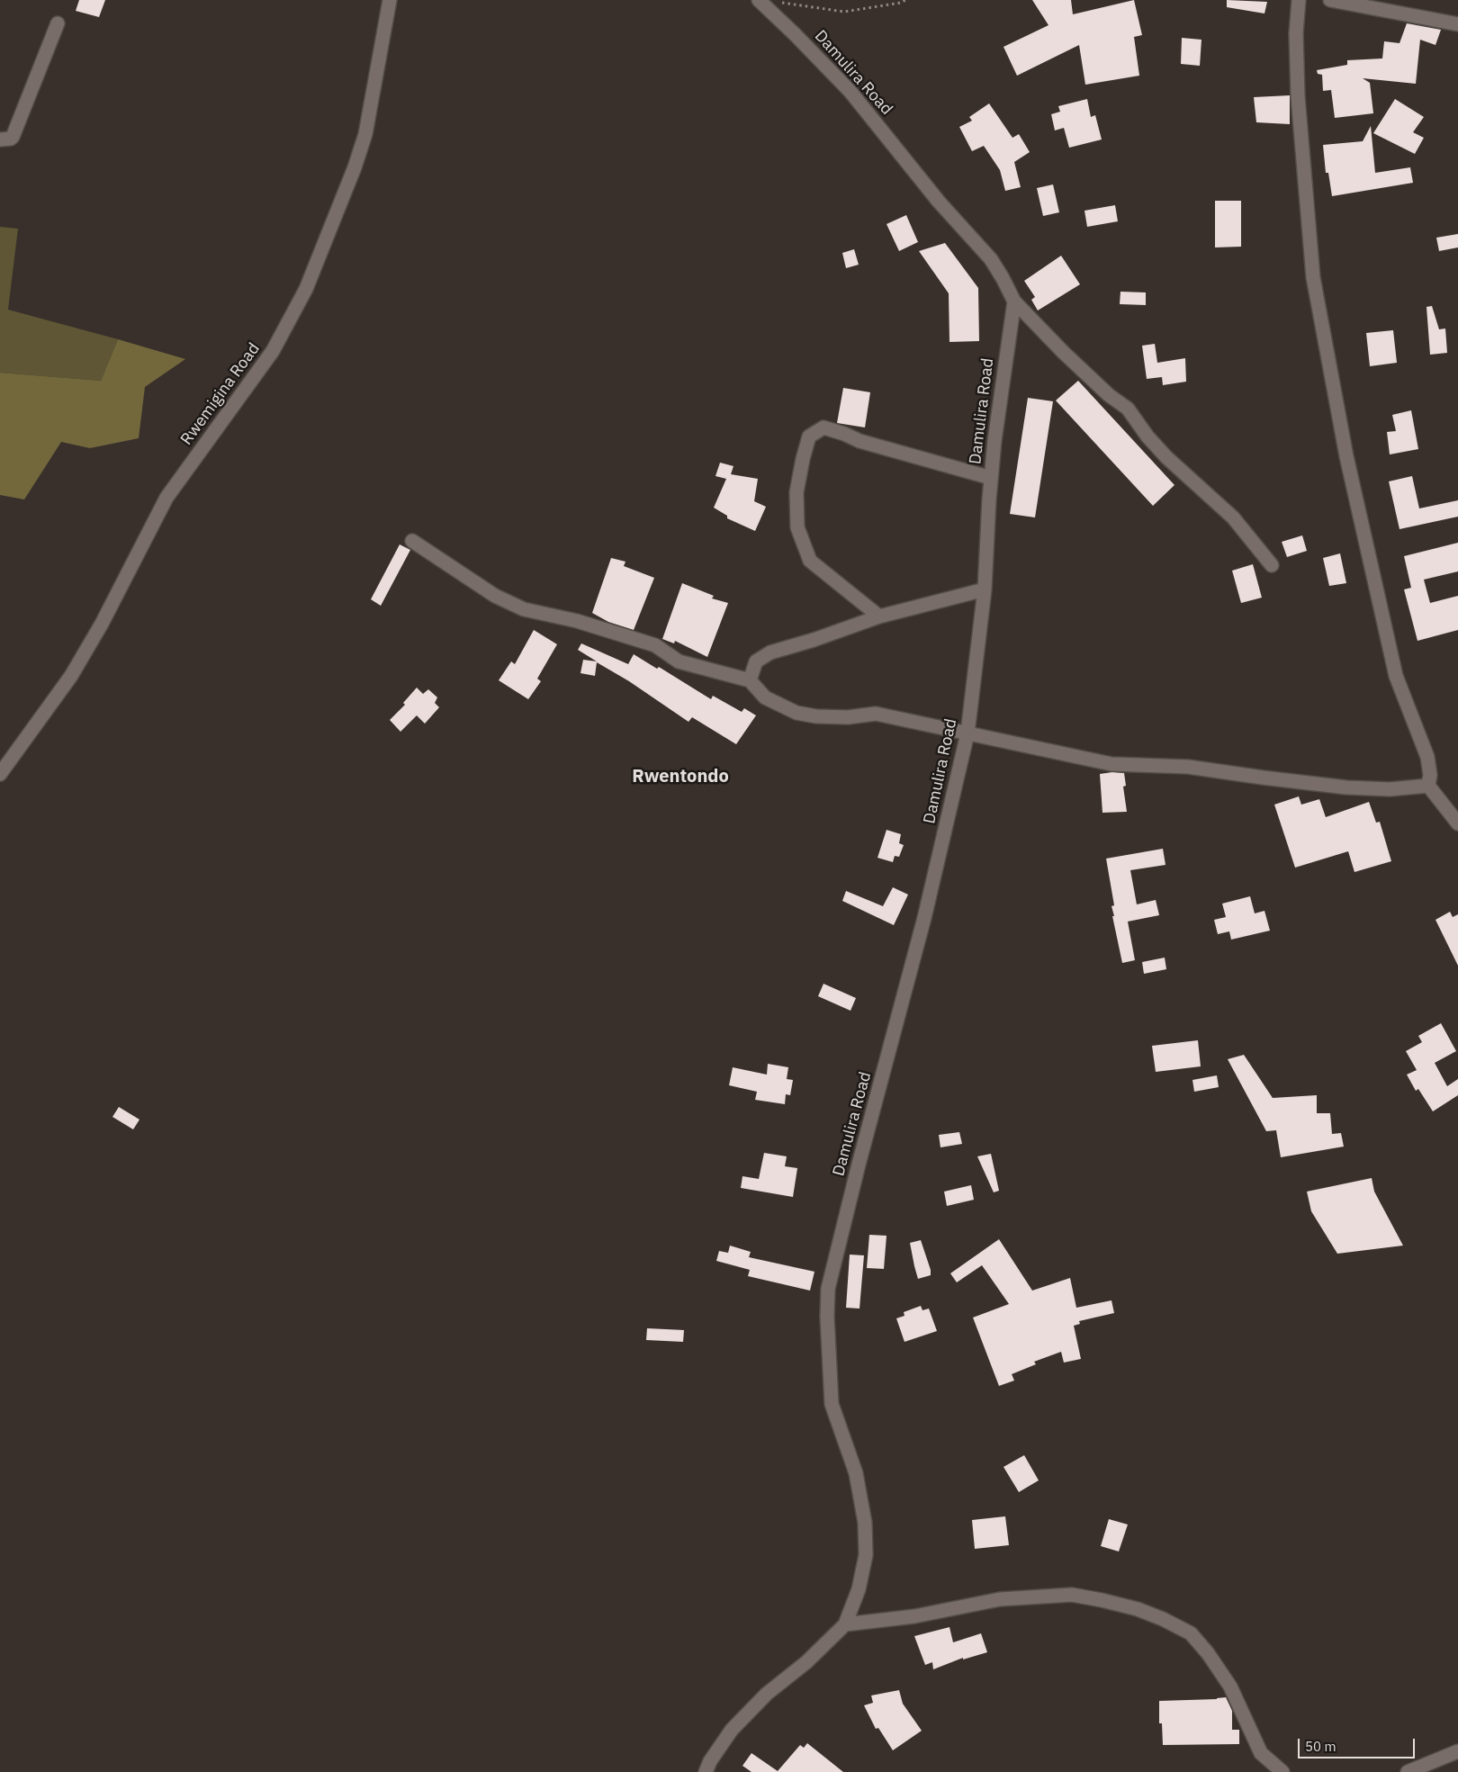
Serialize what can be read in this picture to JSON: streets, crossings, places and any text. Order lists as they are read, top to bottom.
{
  "streets": {
    "street": ["Damulira Road", "Rwemigina Road"]
  },
  "districts": ["Rwentondo"],
  "scale_bar": "50 m"
}
